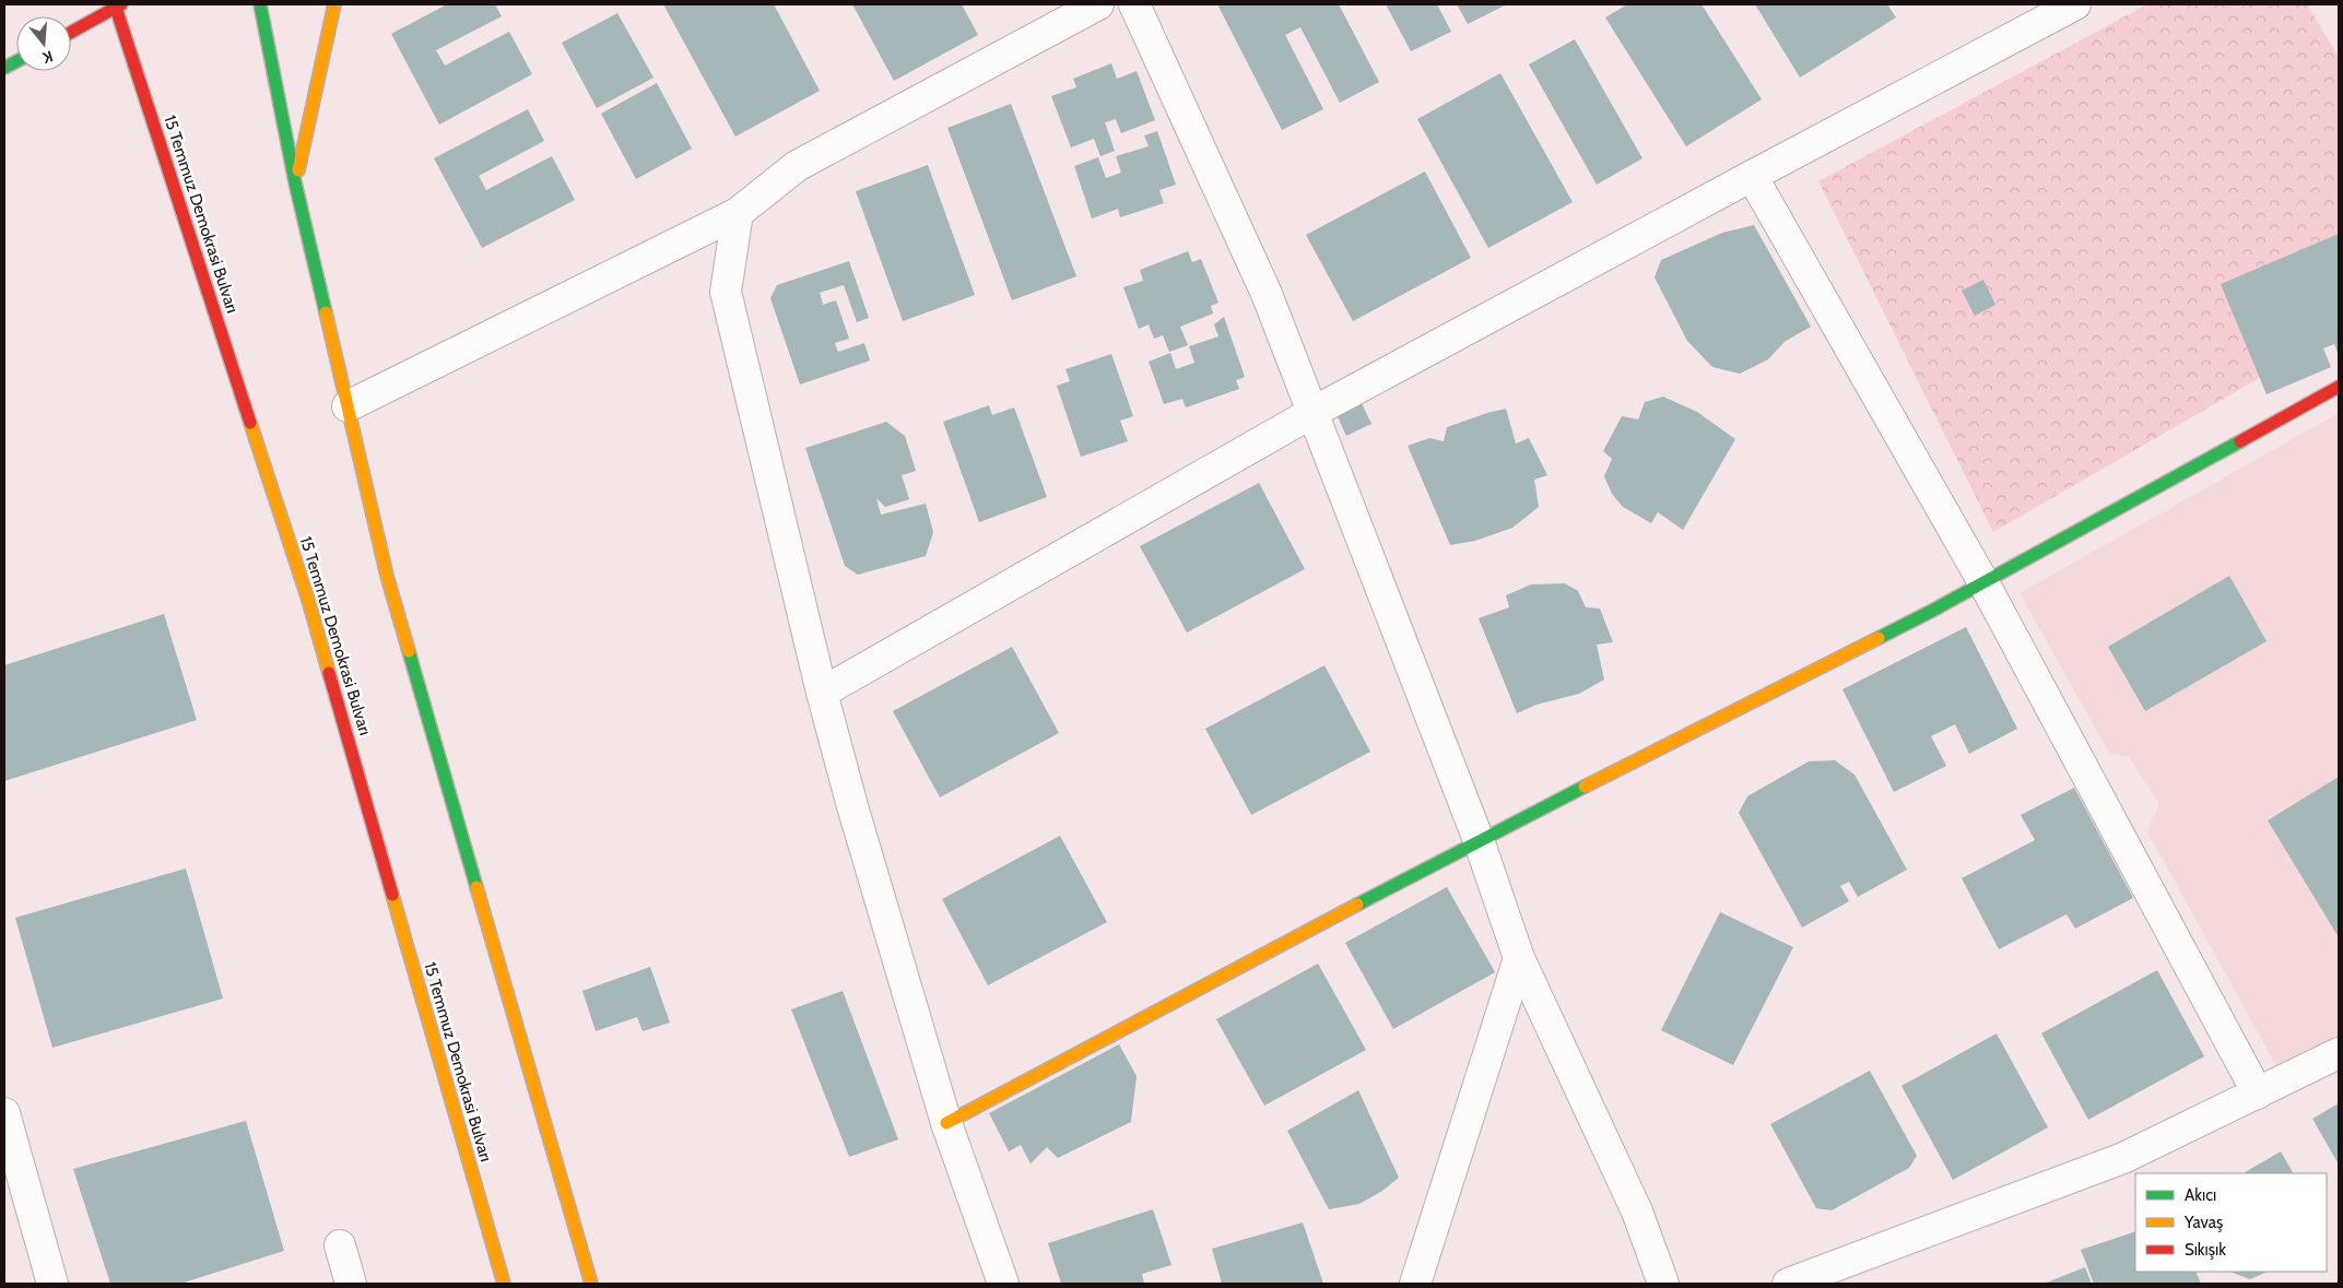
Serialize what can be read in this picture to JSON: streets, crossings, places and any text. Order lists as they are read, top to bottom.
{
  "streets": {
    "main road": ["15 Temmuz Demokrasi Bulvarı"]
  },
  "legend": ["Akıcı", "Yavaş", "Sıkışık"],
  "north": "bottom"
}
